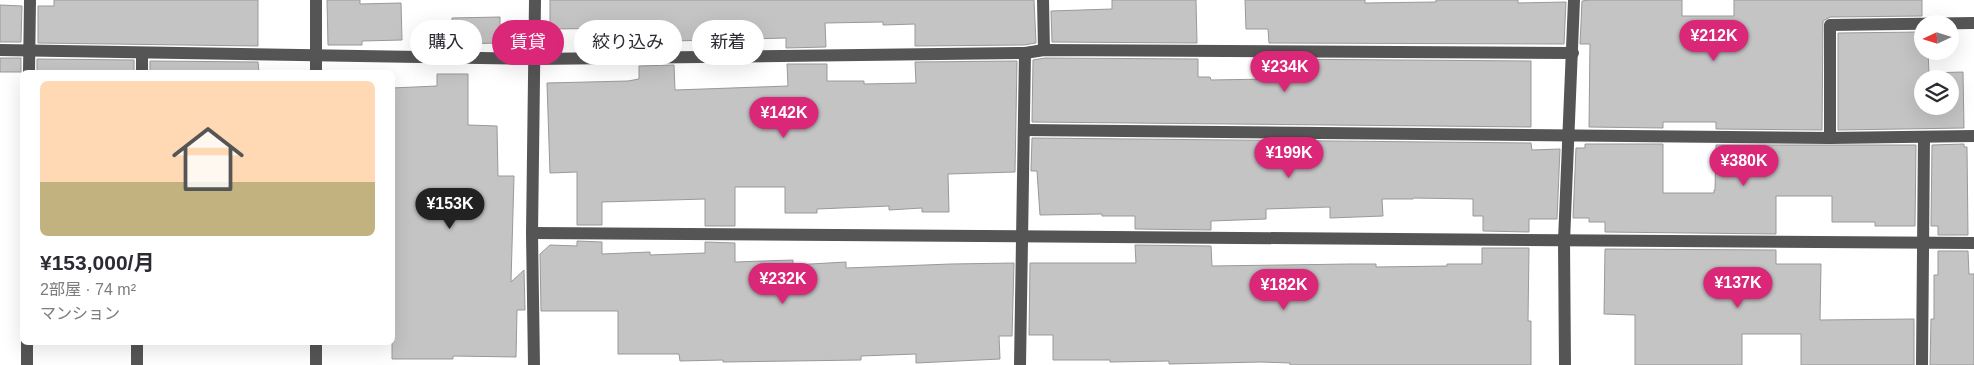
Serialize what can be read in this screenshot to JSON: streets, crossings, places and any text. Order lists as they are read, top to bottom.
{
  "north": "left",
  "page": {
    "price": [
      "¥212K",
      "¥234K",
      "¥142K",
      "¥199K",
      "¥380K",
      "¥153K",
      "¥232K",
      "¥137K",
      "¥182K"
    ],
    "chip": [
      "購入",
      "賃貸",
      "絞り込み",
      "新着"
    ],
    "list": [
      {
        "name": "¥153,000/月",
        "note": "2部屋 · 74 m² · マンション"
      }
    ]
  }
}
